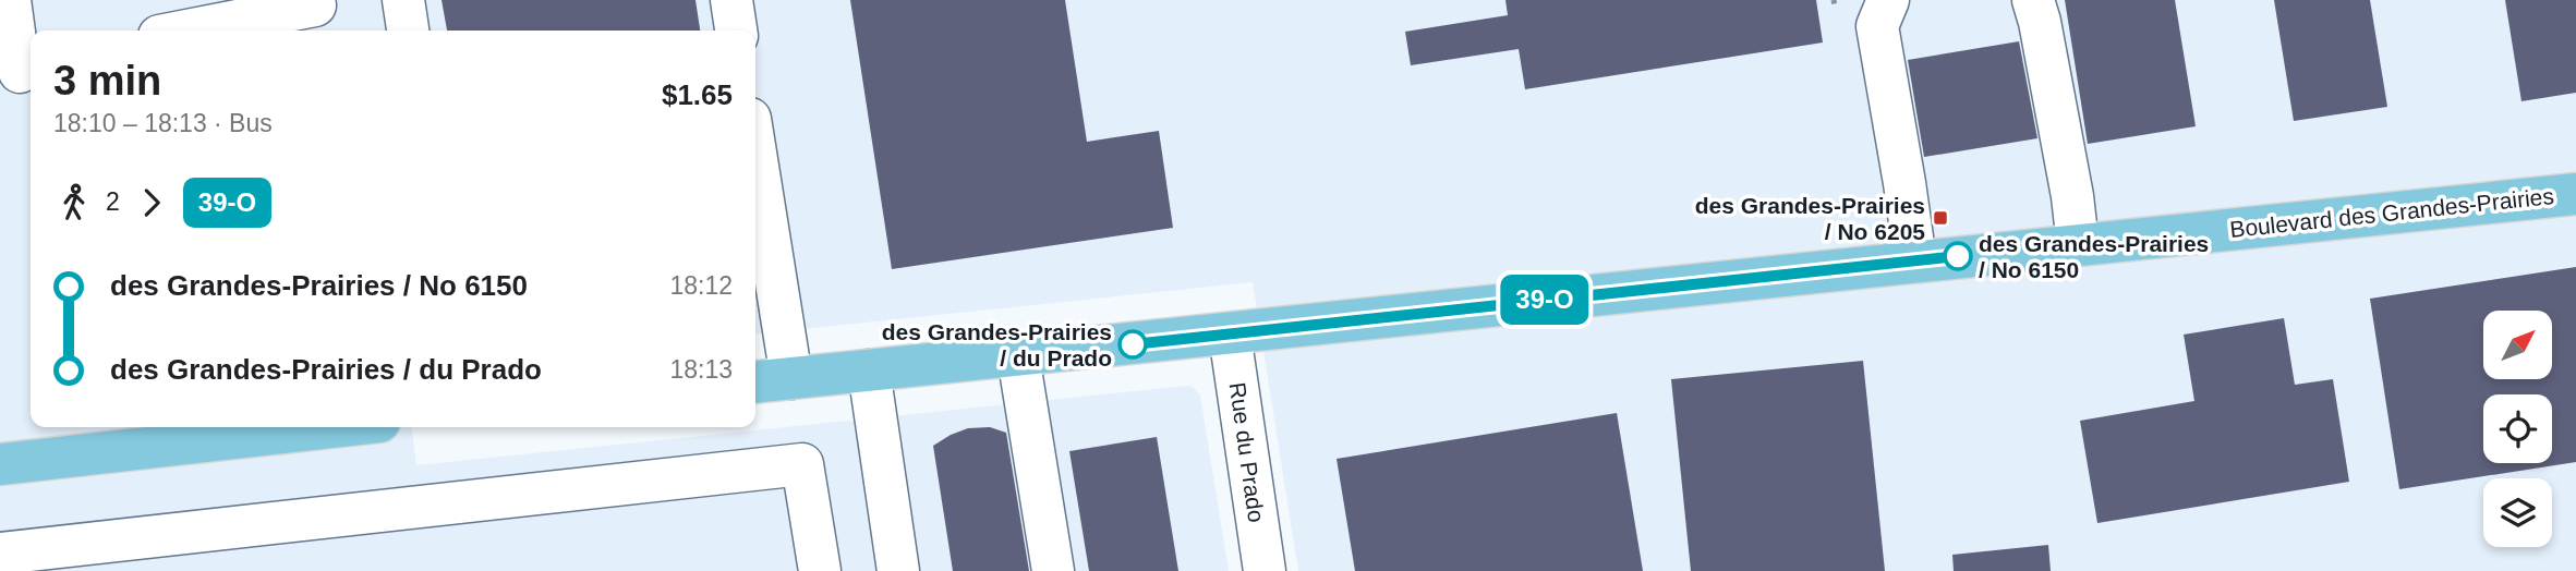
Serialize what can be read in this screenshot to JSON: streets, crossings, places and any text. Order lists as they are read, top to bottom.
{
  "streets": {
    "main road": ["Boulevard des Grandes-Prairies"],
    "street": ["Rue du Prado"]
  },
  "crossings": [
    ["Boulevard des Grandes-Prairies", "Rue du Prado"]
  ],
  "places": {
    "transit": ["des Grandes-Prairies / No 6205"],
    "other": ["des Grandes-Prairies / No 6150", "des Grandes-Prairies / du Prado"]
  },
  "lines": ["bus line 39-O"],
  "north": "top right",
  "page": {
    "on_map": "39-O",
    "heading": ["3 min", "18:10 – 18:13 · Bus", "$1.65"],
    "legs": ["2", "39-O"],
    "list": [
      {
        "name": "des Grandes-Prairies / No 6150",
        "value": "18:12"
      },
      {
        "name": "des Grandes-Prairies / du Prado",
        "value": "18:13"
      }
    ]
  }
}
